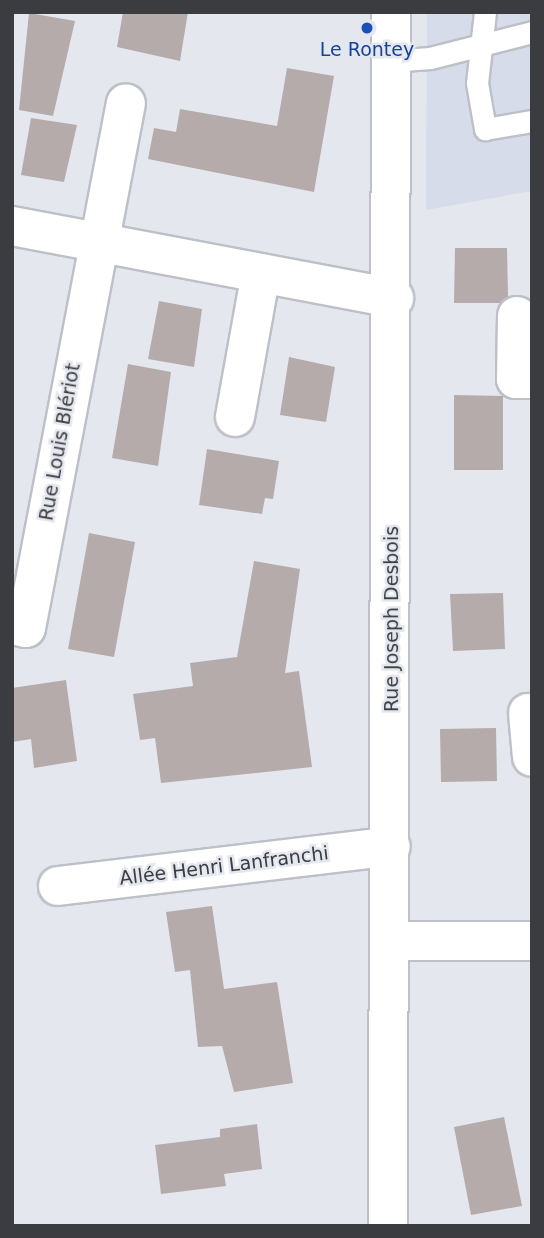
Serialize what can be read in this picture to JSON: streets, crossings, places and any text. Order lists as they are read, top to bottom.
{
  "streets": {
    "street": ["Rue Louis Blériot", "Rue Joseph Desbois", "Allée Henri Lanfranchi"]
  },
  "crossings": [
    ["Rue Joseph Desbois", "Allée Henri Lanfranchi"]
  ],
  "places": ["Le Rontey"]
}
